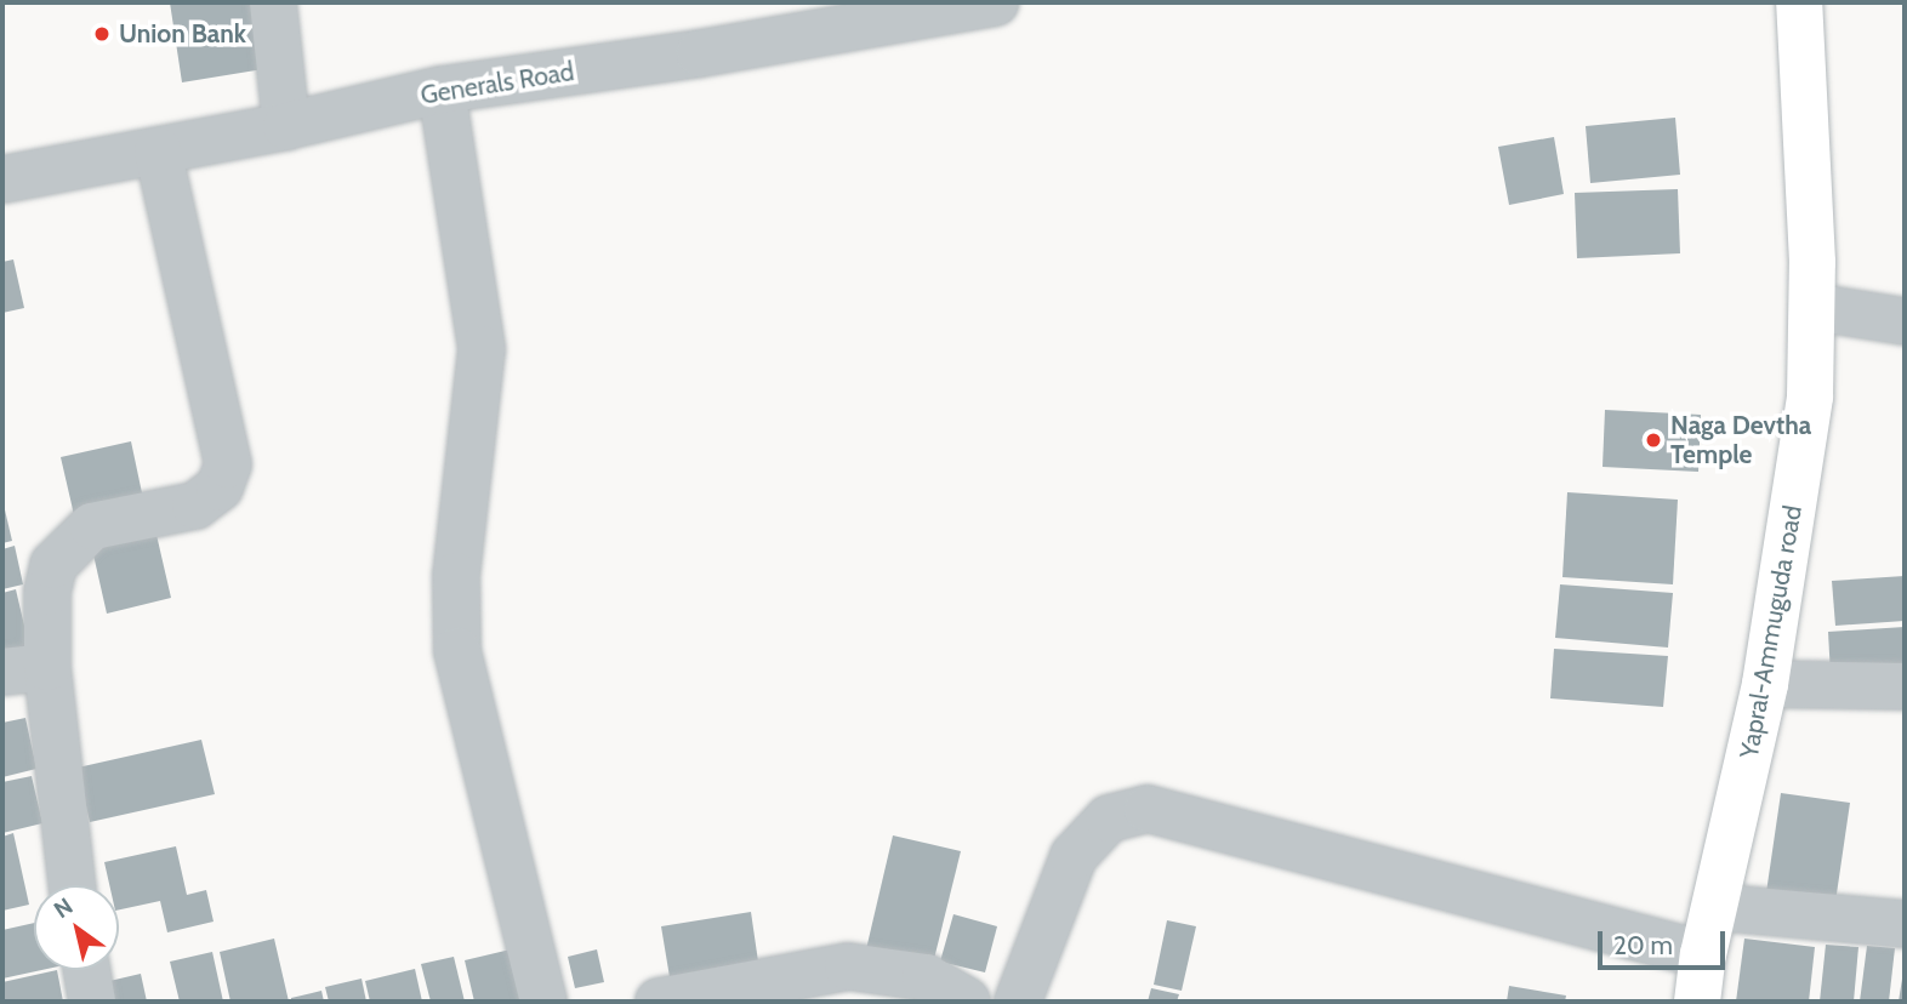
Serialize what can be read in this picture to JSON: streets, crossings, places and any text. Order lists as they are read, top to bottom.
{
  "streets": {
    "main road": ["Yapral-Ammuguda road"],
    "street": ["Generals Road"]
  },
  "places": ["Union Bank", "Naga Devtha Temple"],
  "scale_bar": "20 m",
  "north": "top left"
}
